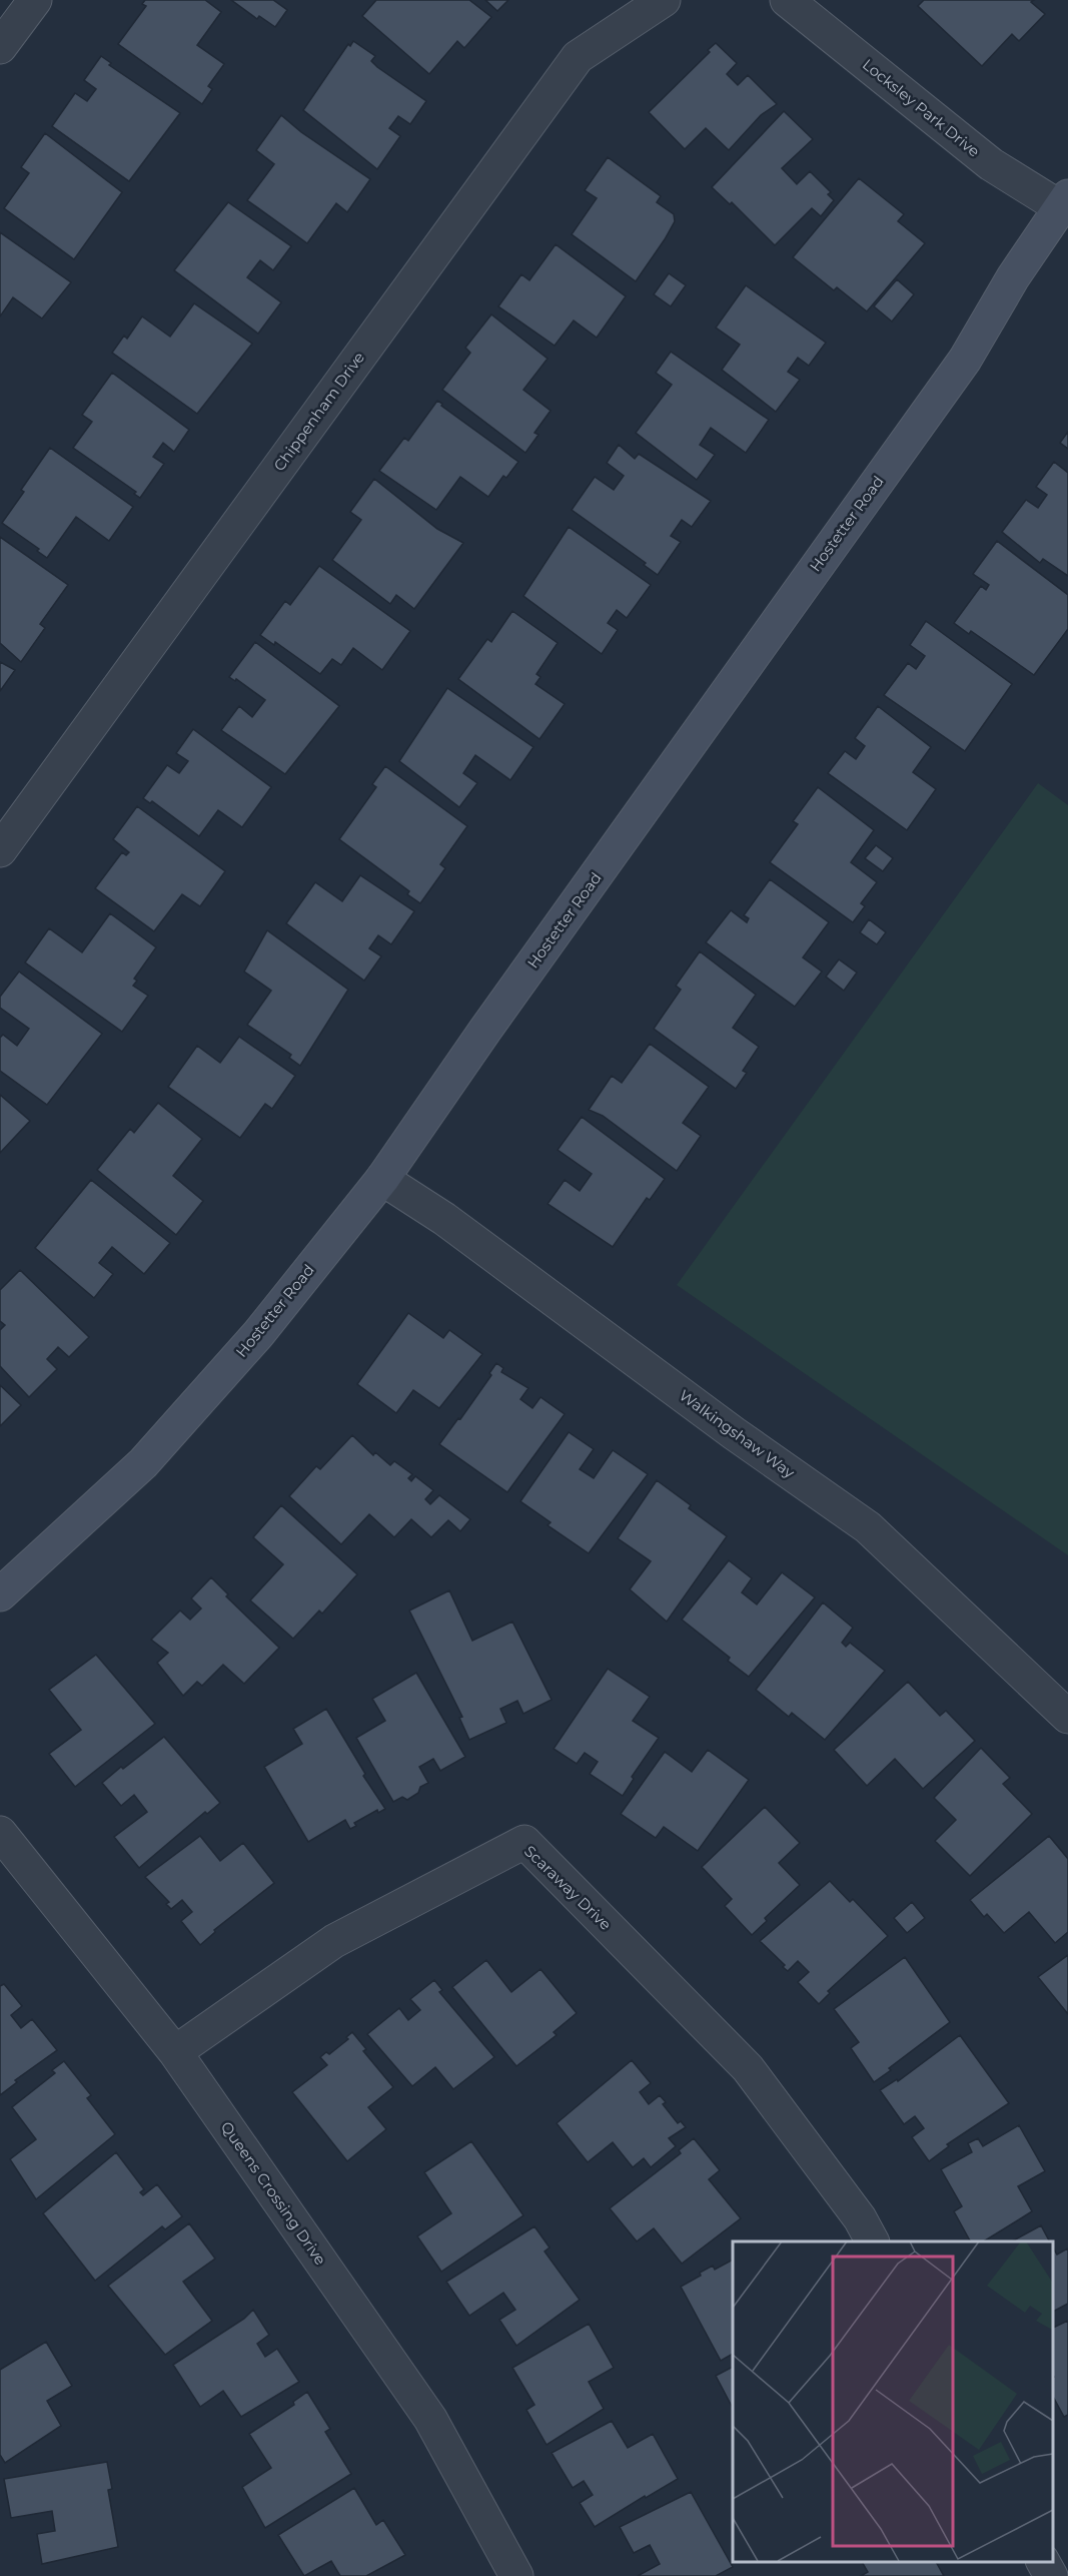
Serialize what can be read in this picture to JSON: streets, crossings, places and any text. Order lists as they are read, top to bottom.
{
  "streets": {
    "main road": ["Hostetter Road"],
    "street": [
      "Locksley Park Drive",
      "Chippenham Drive",
      "Walkingshaw Way",
      "Scaraway Drive",
      "Queens Crossing Drive"
    ]
  },
  "crossings": [
    ["Locksley Park Drive", "Hostetter Road"],
    ["Hostetter Road", "Walkingshaw Way"],
    ["Scaraway Drive", "Queens Crossing Drive"]
  ]
}
